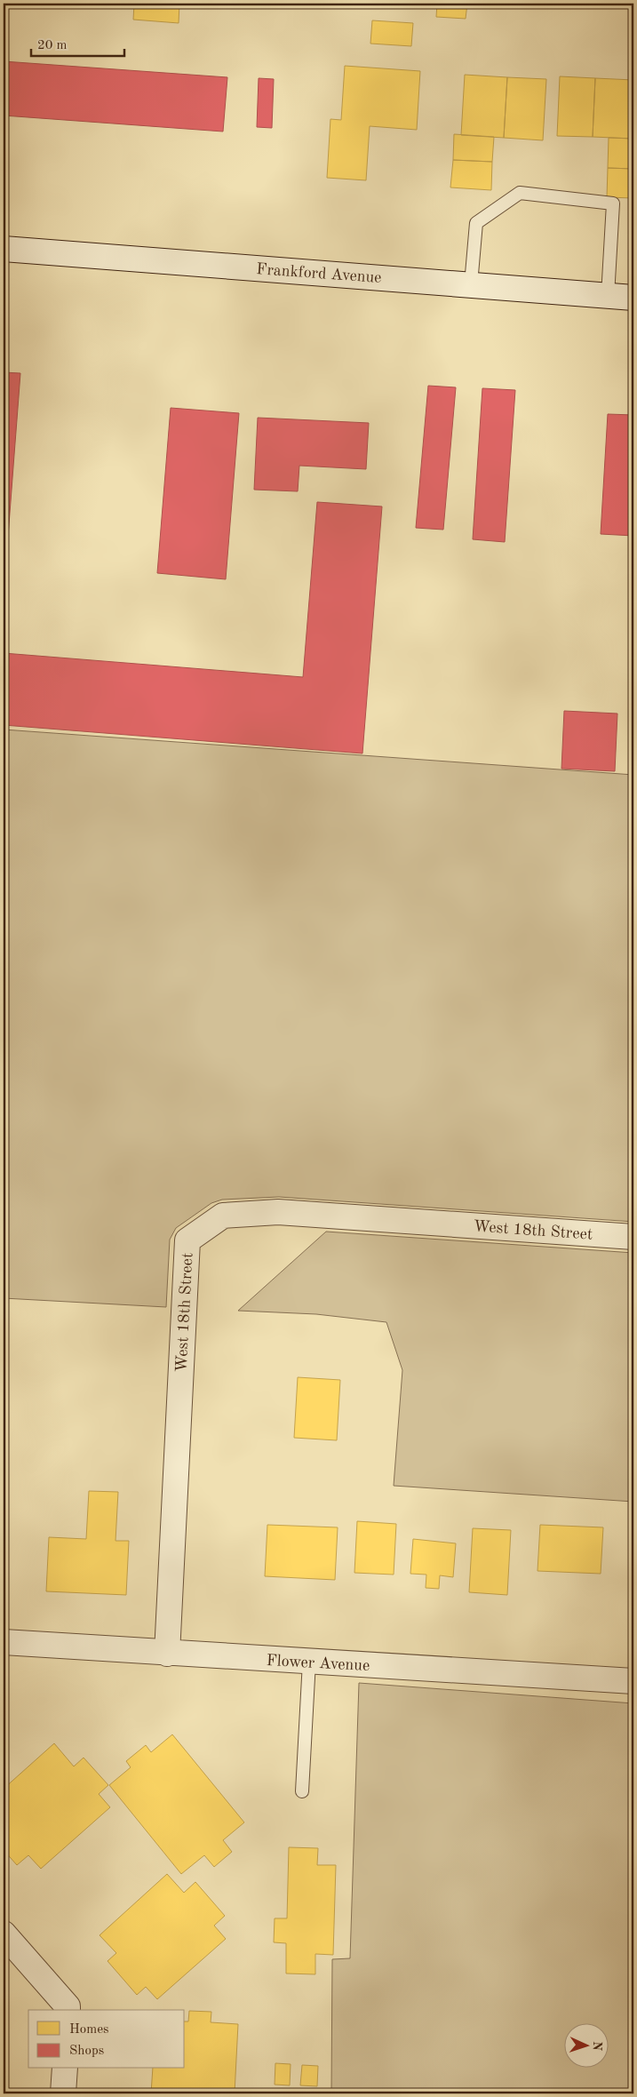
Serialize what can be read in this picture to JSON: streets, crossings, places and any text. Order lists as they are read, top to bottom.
{
  "streets": {
    "street": ["Frankford Avenue", "West 18th Street", "Flower Avenue"]
  },
  "crossings": [
    ["West 18th Street", "Flower Avenue"]
  ],
  "legend": ["Homes", "Shops"],
  "scale_bar": "20 m",
  "north": "right"
}
